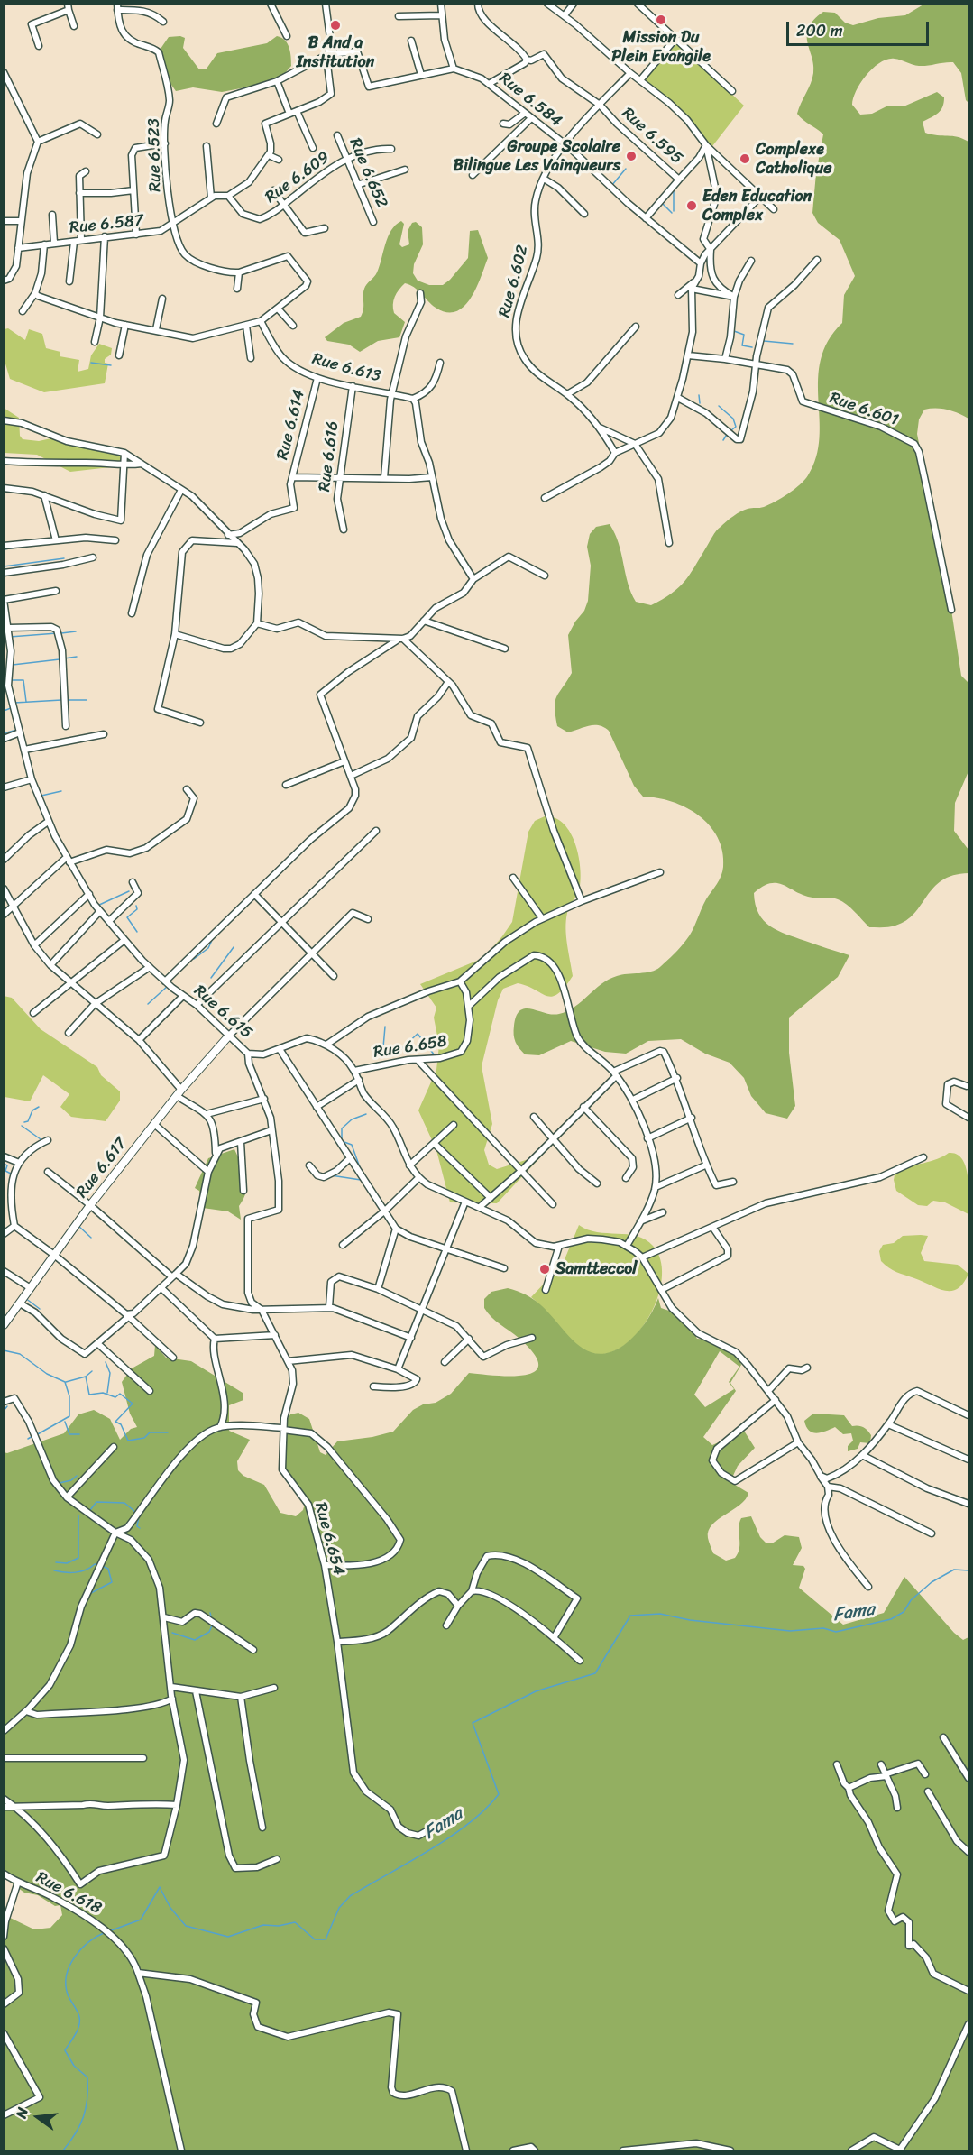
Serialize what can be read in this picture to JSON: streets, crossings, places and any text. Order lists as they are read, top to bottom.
{
  "streets": {
    "street": [
      "Rue 6.584",
      "Rue 6.595",
      "Rue 6.523",
      "Rue 6.652",
      "Rue 6.609",
      "Rue 6.587",
      "Rue 6.602",
      "Rue 6.613",
      "Rue 6.601",
      "Rue 6.614",
      "Rue 6.616",
      "Rue 6.615",
      "Rue 6.658",
      "Rue 6.617",
      "Rue 6.654",
      "Rue 6.618"
    ]
  },
  "crossings": [
    ["Rue 6.584", "Rue 6.602"],
    ["Rue 6.595", "Rue 6.602"],
    ["Rue 6.523", "Rue 6.587"],
    ["Rue 6.652", "Rue 6.609"],
    ["Rue 6.609", "Rue 6.587"],
    ["Rue 6.613", "Rue 6.614"],
    ["Rue 6.613", "Rue 6.616"],
    ["Rue 6.615", "Rue 6.617"],
    ["Rue 6.615", "Rue 6.654"]
  ],
  "water": ["Fama"],
  "places": [
    "Mission Du Plein Evangile",
    "B And a Institution",
    "Groupe Scolaire Bilingue Les Vainqueurs",
    "Complexe Catholique",
    "Eden Education Complex",
    "Samtteccol"
  ],
  "scale_bar": "200 m",
  "north": "left"
}
